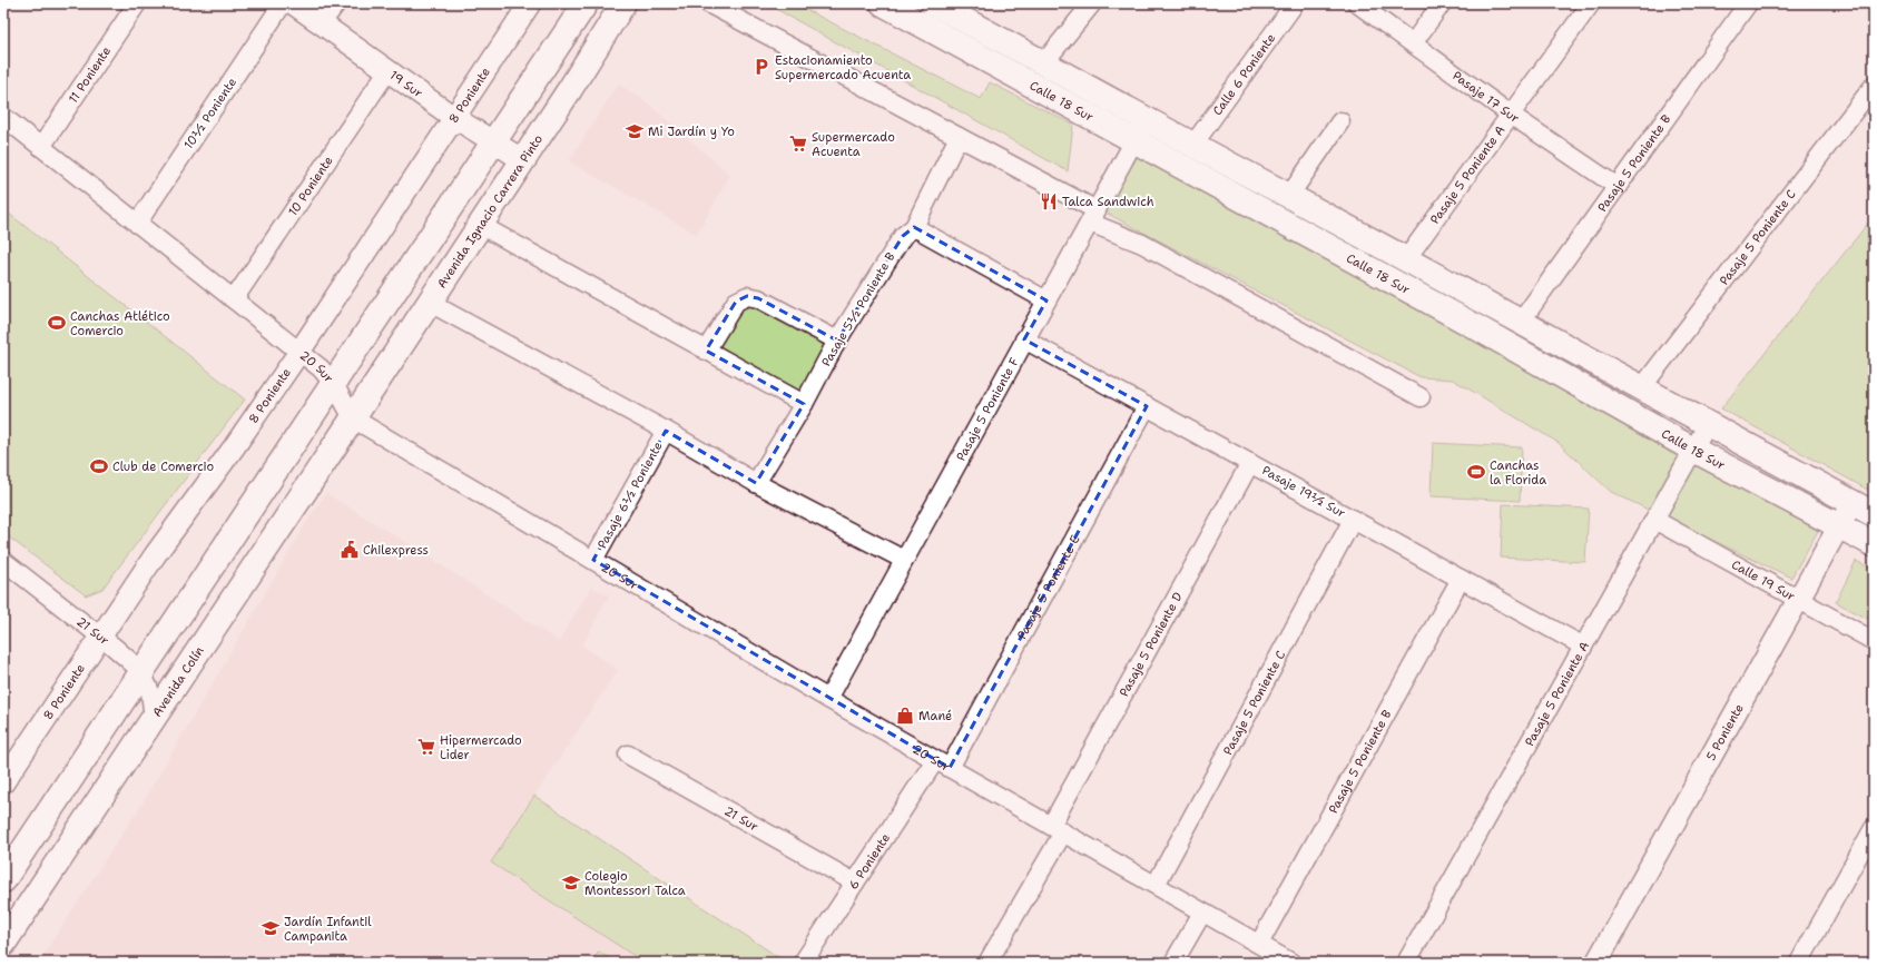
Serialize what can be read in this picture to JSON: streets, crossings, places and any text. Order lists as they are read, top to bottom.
{
  "streets": {
    "main road": ["Calle 18 Sur", "Avenida Ignacio Carrera Pinto", "Avenida Colín"],
    "street": [
      "Calle 6 Poniente",
      "11 Poniente",
      "19 Sur",
      "8 Poniente",
      "Pasaje 17 Sur",
      "10½ Poniente",
      "Pasaje 5 Poniente B",
      "Pasaje 5 Poniente A",
      "10 Poniente",
      "Pasaje 5 Poniente C",
      "Pasaje 5½ Poniente B",
      "20 Sur",
      "Pasaje 5 Poniente F",
      "Pasaje 19½ Sur",
      "Pasaje 6½ Poniente",
      "Calle 19 Sur",
      "Pasaje 5 Poniente E",
      "21 Sur",
      "Pasaje 5 Poniente D",
      "5 Poniente",
      "6 Poniente"
    ]
  },
  "crossings": [
    ["Calle 6 Poniente", "Calle 18 Sur"],
    ["11 Poniente", "20 Sur"],
    ["19 Sur", "8 Poniente"],
    ["19 Sur", "10 Poniente"],
    ["19 Sur", "Avenida Ignacio Carrera Pinto"],
    ["8 Poniente", "20 Sur"],
    ["8 Poniente", "21 Sur"],
    ["Pasaje 17 Sur", "Pasaje 5 Poniente B"],
    ["Pasaje 17 Sur", "Pasaje 5 Poniente A"],
    ["Calle 18 Sur", "Pasaje 5 Poniente B"],
    ["Calle 18 Sur", "Pasaje 5 Poniente A"],
    ["Calle 18 Sur", "Pasaje 5 Poniente C"],
    ["Calle 18 Sur", "Pasaje 5 Poniente F"],
    ["Calle 18 Sur", "5 Poniente"],
    ["10½ Poniente", "20 Sur"],
    ["Pasaje 5 Poniente B", "20 Sur"],
    ["Pasaje 5 Poniente B", "Pasaje 19½ Sur"],
    ["Pasaje 5 Poniente A", "Pasaje 19½ Sur"],
    ["Pasaje 5 Poniente A", "Calle 19 Sur"],
    ["10 Poniente", "20 Sur"],
    ["Avenida Ignacio Carrera Pinto", "20 Sur"],
    ["Avenida Ignacio Carrera Pinto", "Avenida Colín"],
    ["Pasaje 5 Poniente C", "20 Sur"],
    ["Pasaje 5 Poniente C", "Pasaje 19½ Sur"],
    ["20 Sur", "Pasaje 5 Poniente F"],
    ["20 Sur", "Pasaje 6½ Poniente"],
    ["20 Sur", "Pasaje 5 Poniente E"],
    ["20 Sur", "Pasaje 5 Poniente D"],
    ["20 Sur", "Avenida Colín"],
    ["20 Sur", "6 Poniente"],
    ["Pasaje 5 Poniente F", "Pasaje 19½ Sur"],
    ["Pasaje 19½ Sur", "Pasaje 5 Poniente E"],
    ["Pasaje 19½ Sur", "Pasaje 5 Poniente D"],
    ["Calle 19 Sur", "5 Poniente"],
    ["Pasaje 5 Poniente E", "6 Poniente"],
    ["21 Sur", "Avenida Colín"],
    ["21 Sur", "6 Poniente"]
  ],
  "places": {
    "parking": ["Estacionamiento Supermercado Acuenta"],
    "school or university": ["Mi Jardín y Yo", "Colegio Montessori Talca", "Jardín Infantil Campanita"],
    "supermarket": ["Supermercado Acuenta", "Hipermercado Lider"],
    "restaurant": ["Talca Sandwich"],
    "sports": ["Canchas Atlético Comercio", "Club de Comercio", "Canchas la Florida"],
    "public building": ["Chilexpress"],
    "shop": ["Mané"]
  }
}
